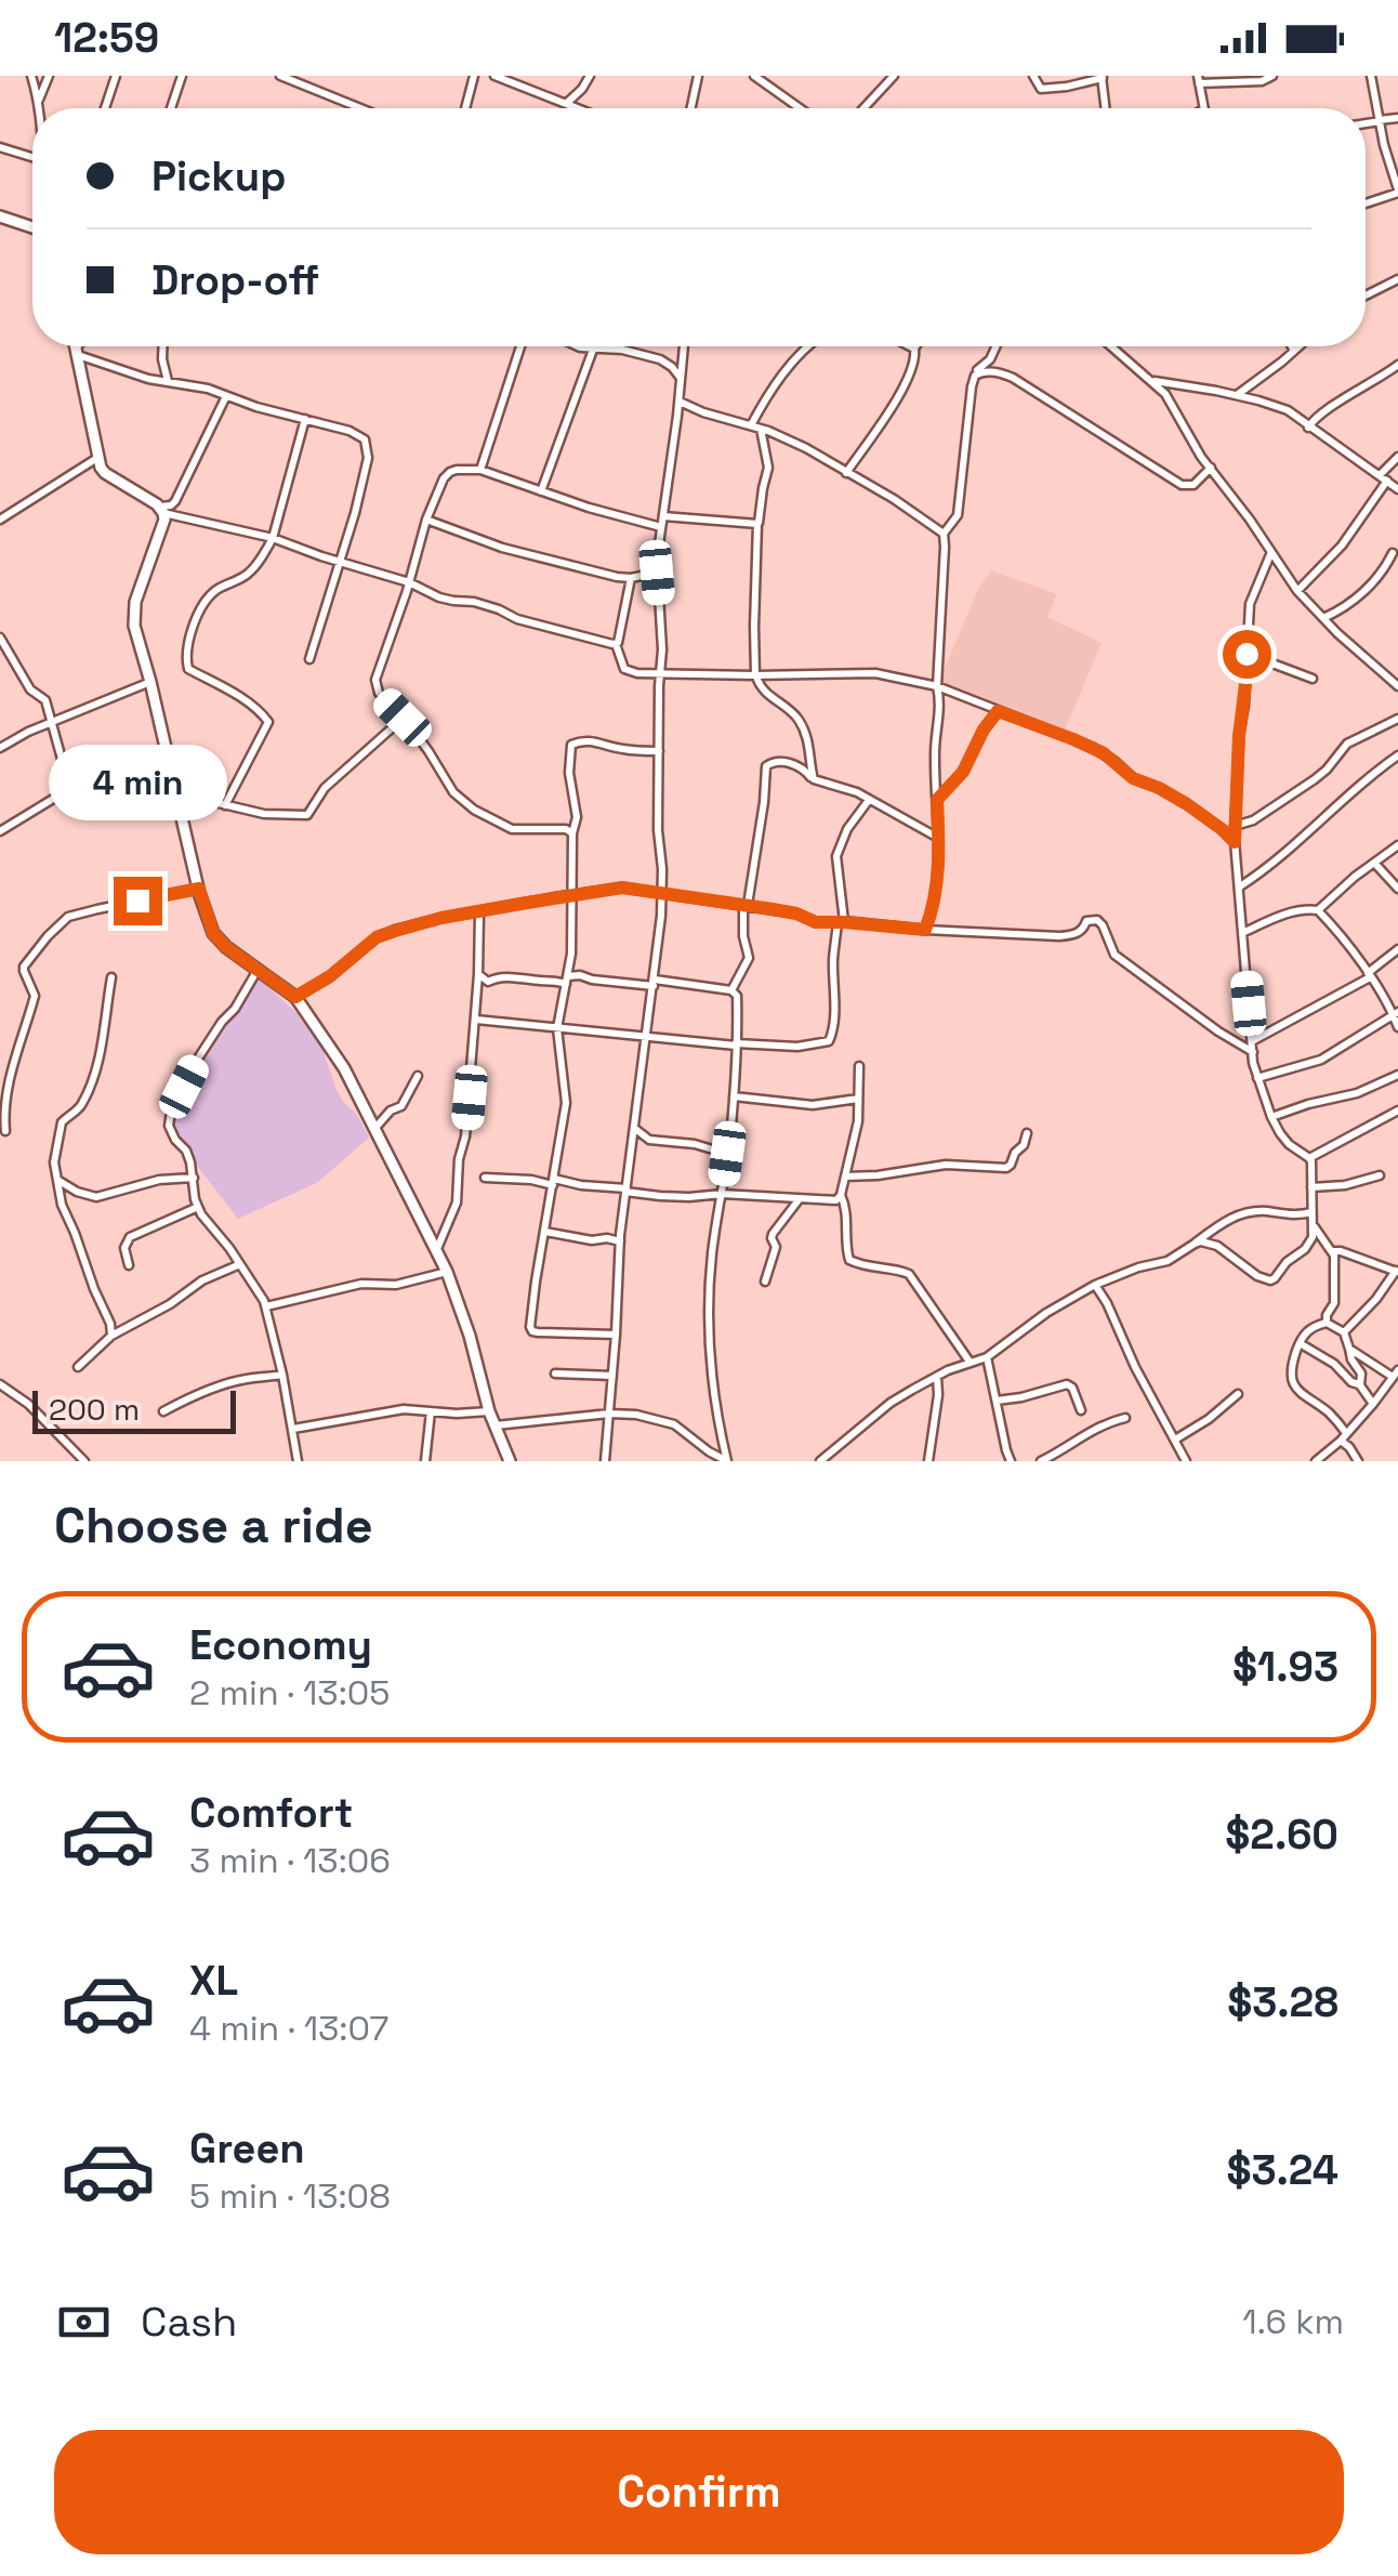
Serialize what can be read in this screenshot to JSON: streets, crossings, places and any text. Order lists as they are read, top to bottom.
{
  "scale_bar": "200 m",
  "page": {
    "status": "12:59",
    "banner": ["Pickup", "Drop-off"],
    "bubble": "4 min",
    "scale": "200 m",
    "heading": "Choose a ride",
    "list": [
      {
        "name": "Economy",
        "note": "2 min · 13:05",
        "value": "$1.93"
      },
      {
        "name": "Comfort",
        "note": "3 min · 13:06",
        "value": "$2.60"
      },
      {
        "name": "XL",
        "note": "4 min · 13:07",
        "value": "$3.28"
      },
      {
        "name": "Green",
        "note": "5 min · 13:08",
        "value": "$3.24"
      }
    ],
    "pay": ["Cash", "1.6 km"],
    "buttons": "Confirm"
  }
}
